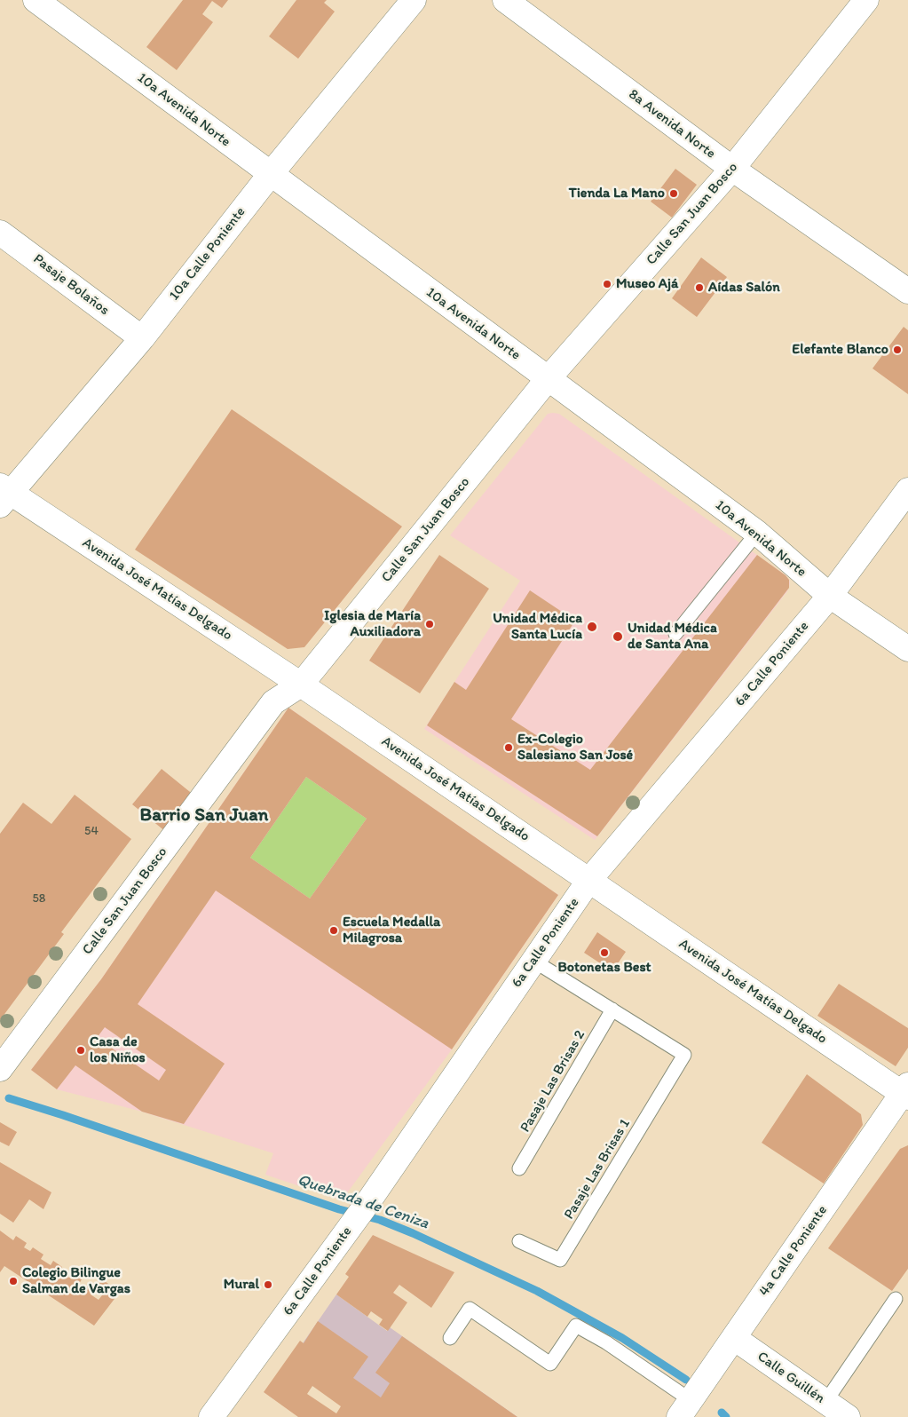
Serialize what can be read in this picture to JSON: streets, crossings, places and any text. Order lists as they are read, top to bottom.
{
  "streets": {
    "street": [
      "10a Avenida Norte",
      "8a Avenida Norte",
      "Calle San Juan Bosco",
      "10a Calle Poniente",
      "Pasaje Bolaños",
      "Avenida José Matías Delgado",
      "6a Calle Poniente",
      "4a Calle Poniente",
      "Calle Guillén"
    ],
    "lane": ["Pasaje Las Brisas 2", "Pasaje Las Brisas 1"]
  },
  "crossings": [
    ["10a Avenida Norte", "Calle San Juan Bosco"],
    ["10a Avenida Norte", "10a Calle Poniente"],
    ["10a Avenida Norte", "6a Calle Poniente"],
    ["8a Avenida Norte", "Calle San Juan Bosco"],
    ["Calle San Juan Bosco", "Avenida José Matías Delgado"],
    ["10a Calle Poniente", "Pasaje Bolaños"],
    ["10a Calle Poniente", "Avenida José Matías Delgado"],
    ["Avenida José Matías Delgado", "6a Calle Poniente"],
    ["Avenida José Matías Delgado", "4a Calle Poniente"],
    ["Pasaje Las Brisas 2", "Pasaje Las Brisas 1"],
    ["4a Calle Poniente", "Calle Guillén"]
  ],
  "districts": ["Barrio San Juan"],
  "water": ["Quebrada de Ceniza"],
  "places": [
    "Tienda La Mano",
    "Museo Ajá",
    "Aídas Salón",
    "Elefante Blanco",
    "Iglesia de María Auxiliadora",
    "Unidad Médica Santa Lucía",
    "Unidad Médica de Santa Ana",
    "Ex-Colegio Salesiano San José",
    "Escuela Medalla Milagrosa",
    "Botonetas Best",
    "Casa de los Niños",
    "Colegio Bilingue Salman de Vargas",
    "Mural"
  ],
  "house_numbers": ["54", "58"]
}
